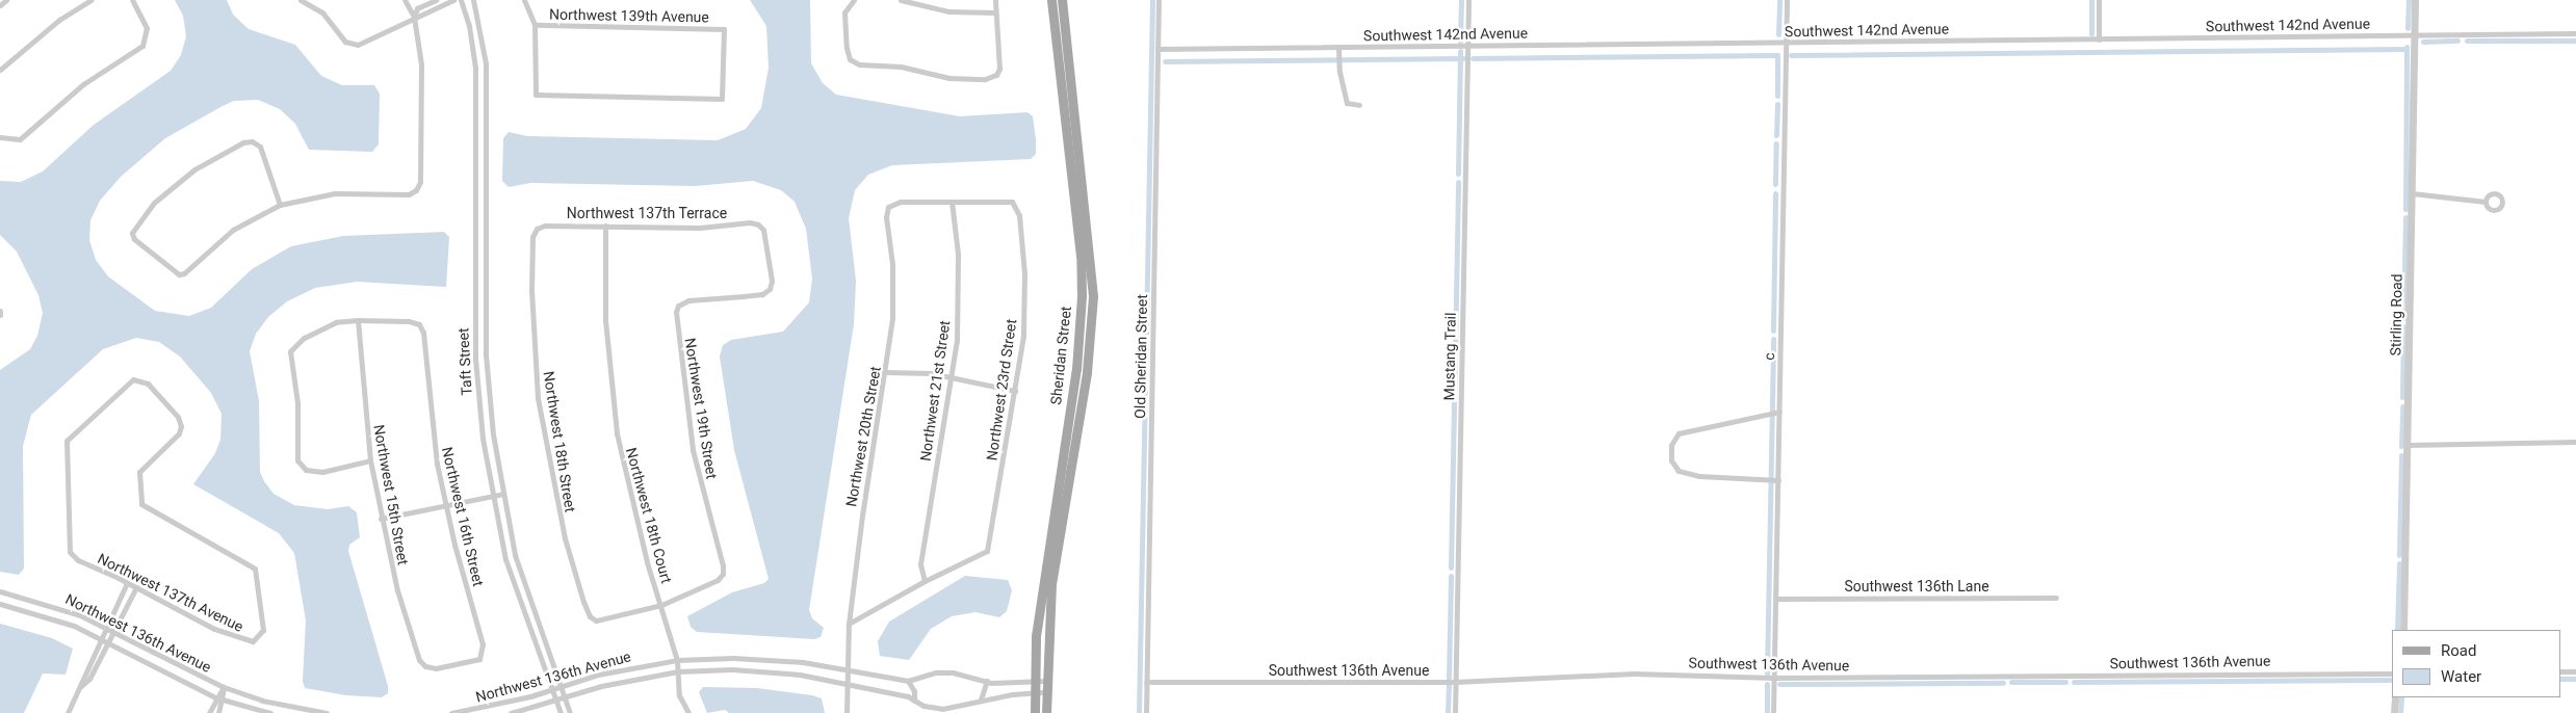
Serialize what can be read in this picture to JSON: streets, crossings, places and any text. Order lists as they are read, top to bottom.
{
  "streets": {
    "main road": ["Sheridan Street"],
    "street": [
      "Northwest 139th Avenue",
      "Southwest 142nd Avenue",
      "Northwest 137th Terrace",
      "Stirling Road",
      "Old Sheridan Street",
      "Mustang Trail",
      "c",
      "Taft Street",
      "Northwest 23rd Street",
      "Northwest 21st Street",
      "Northwest 19th Street",
      "Northwest 20th Street",
      "Northwest 18th Street",
      "Northwest 15th Street",
      "Northwest 18th Court",
      "Northwest 16th Street",
      "Southwest 136th Lane",
      "Northwest 137th Avenue",
      "Northwest 136th Avenue",
      "Southwest 136th Avenue"
    ]
  },
  "crossings": [
    ["Southwest 142nd Avenue", "Stirling Road"],
    ["Southwest 142nd Avenue", "Old Sheridan Street"],
    ["Southwest 142nd Avenue", "Mustang Trail"],
    ["Southwest 142nd Avenue", "c"],
    ["Northwest 137th Terrace", "Northwest 19th Street"],
    ["Northwest 137th Terrace", "Northwest 18th Street"],
    ["Northwest 137th Terrace", "Northwest 18th Court"],
    ["Sheridan Street", "Northwest 136th Avenue"],
    ["Old Sheridan Street", "Southwest 136th Avenue"],
    ["Mustang Trail", "Southwest 136th Avenue"],
    ["c", "Southwest 136th Lane"],
    ["c", "Southwest 136th Avenue"],
    ["Taft Street", "Northwest 136th Avenue"],
    ["Northwest 23rd Street", "Northwest 21st Street"],
    ["Northwest 23rd Street", "Northwest 20th Street"],
    ["Northwest 21st Street", "Northwest 20th Street"],
    ["Northwest 19th Street", "Northwest 18th Street"],
    ["Northwest 19th Street", "Northwest 18th Court"],
    ["Northwest 20th Street", "Northwest 136th Avenue"],
    ["Northwest 18th Street", "Northwest 18th Court"],
    ["Northwest 15th Street", "Northwest 16th Street"],
    ["Northwest 18th Court", "Northwest 136th Avenue"]
  ],
  "legend": ["Road", "Water"]
}
